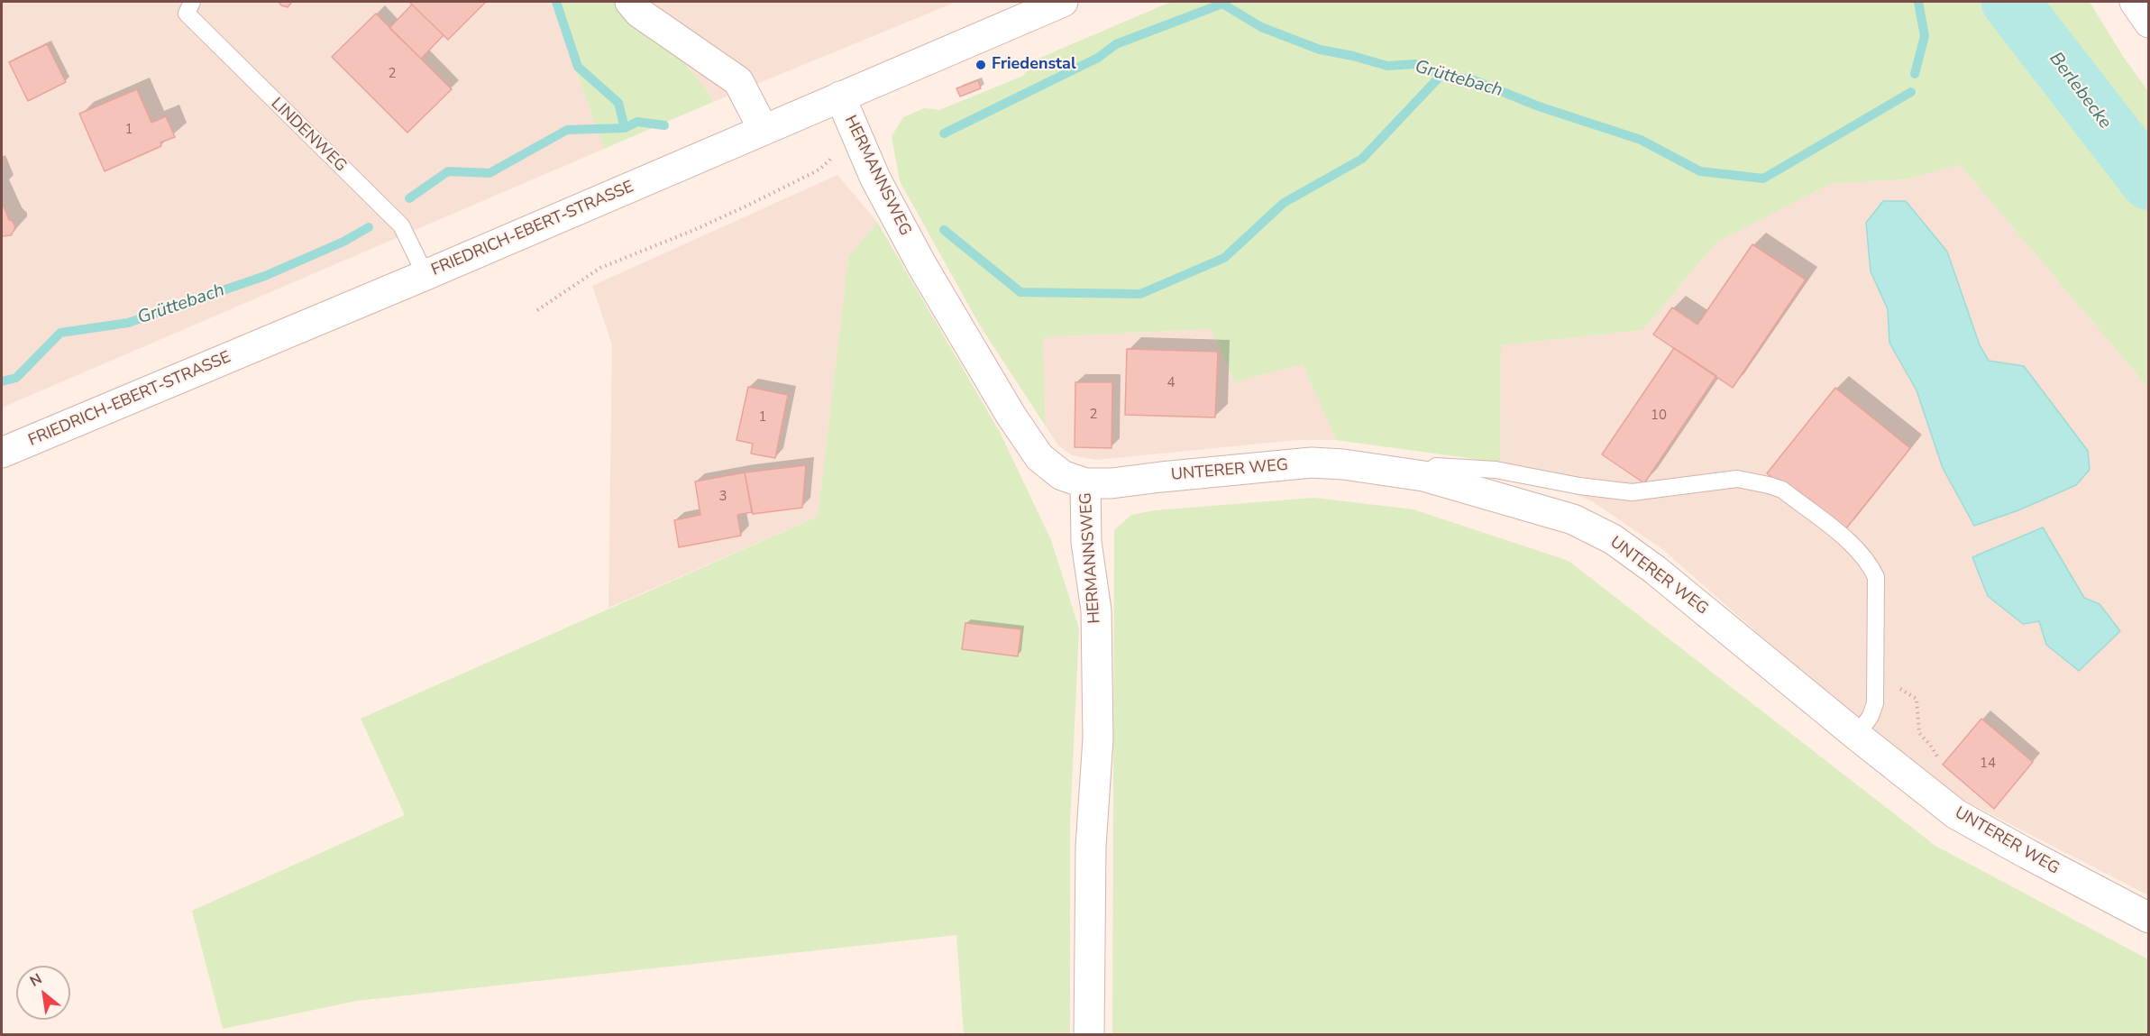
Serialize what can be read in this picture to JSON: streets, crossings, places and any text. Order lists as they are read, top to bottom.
{
  "streets": {
    "street": ["HERMANNSWEG", "FRIEDRICH-EBERT-STRASSE", "UNTERER WEG"],
    "lane": ["LINDENWEG"]
  },
  "crossings": [
    ["LINDENWEG", "FRIEDRICH-EBERT-STRASSE"],
    ["HERMANNSWEG", "FRIEDRICH-EBERT-STRASSE"],
    ["HERMANNSWEG", "UNTERER WEG"]
  ],
  "water": ["Grüttebach", "Berlebecke"],
  "places": ["Friedenstal"],
  "house_numbers": [
    "2",
    "1",
    "4",
    "2",
    "10",
    "1",
    "3",
    "14"
  ],
  "north": "top left"
}
